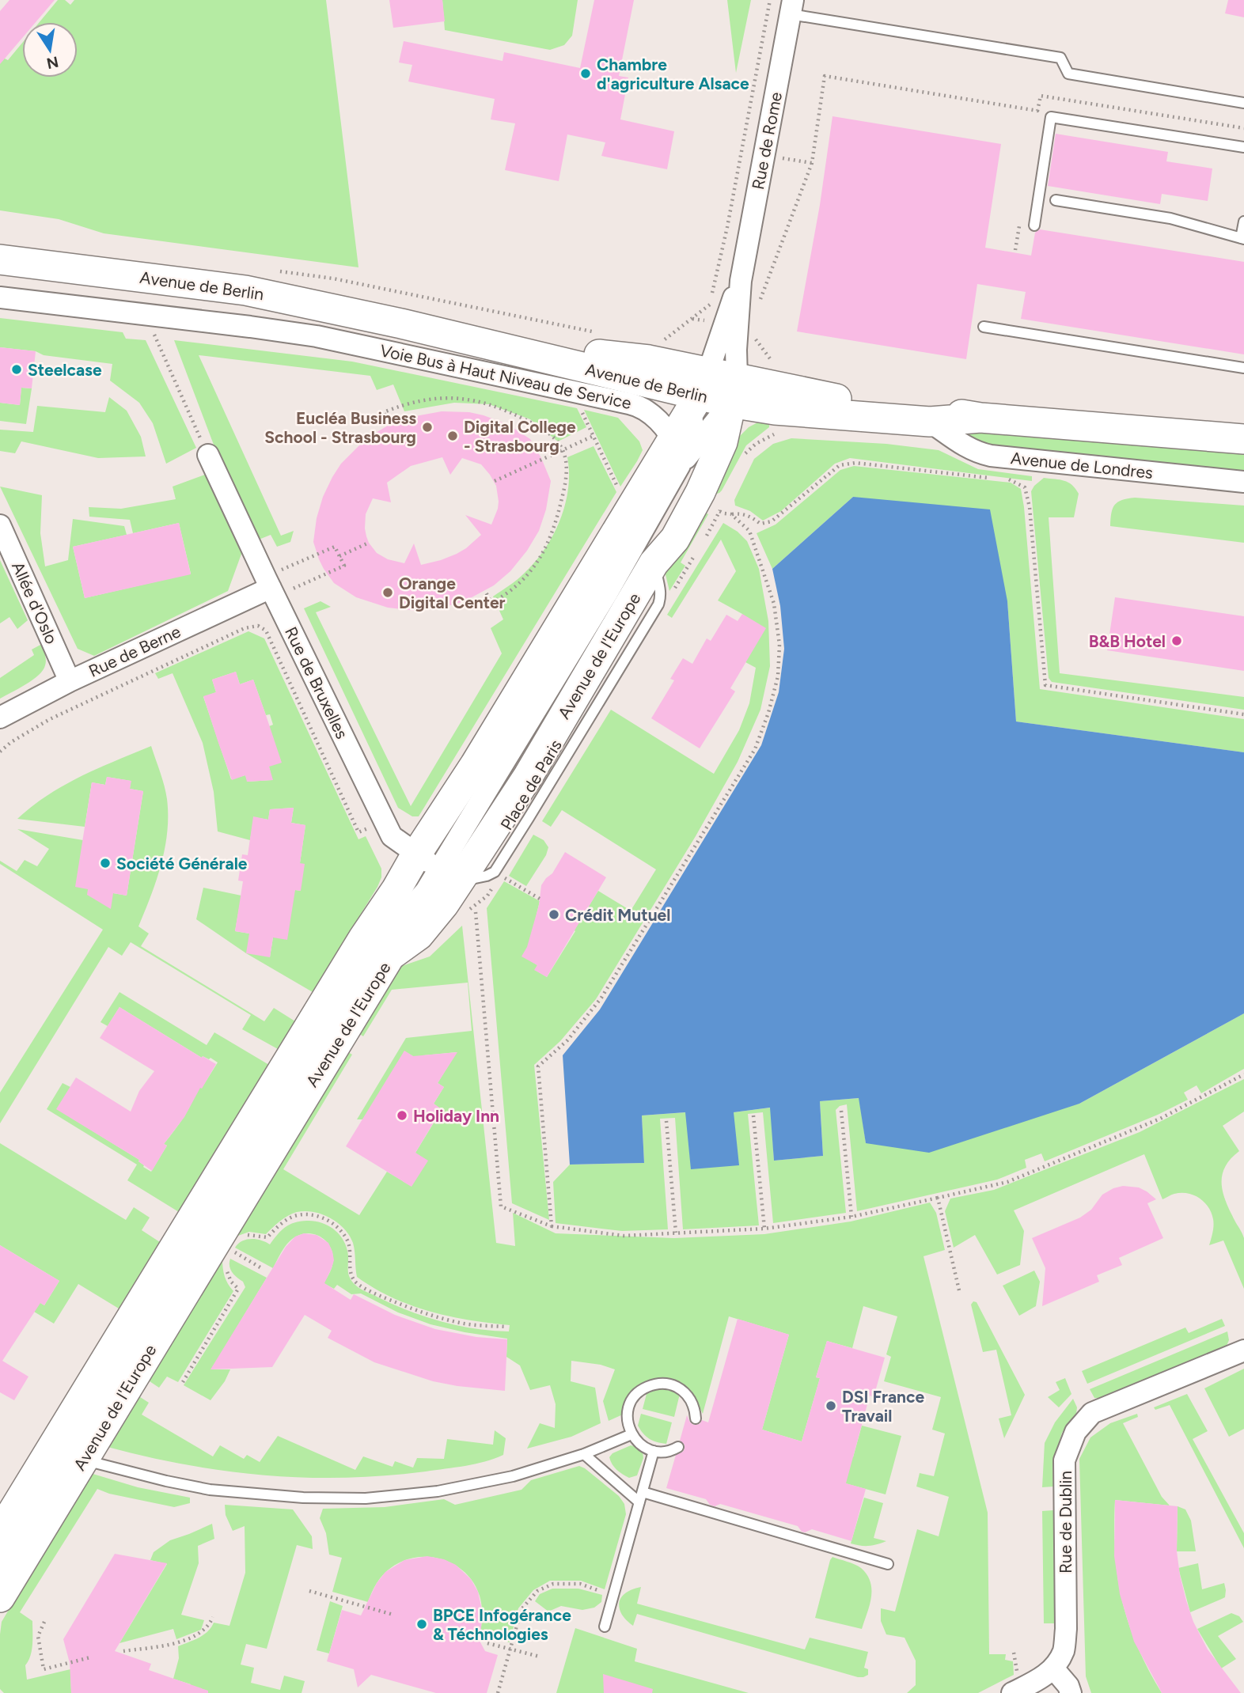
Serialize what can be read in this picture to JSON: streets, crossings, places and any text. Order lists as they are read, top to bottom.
{
  "streets": {
    "street": [
      "Rue de Rome",
      "Avenue de Berlin",
      "Voie Bus à Haut Niveau de Service",
      "Avenue de Londres",
      "Allée d'Oslo",
      "Rue de Berne",
      "Avenue de l'Europe",
      "Rue de Bruxelles",
      "Rue de Dublin"
    ]
  },
  "crossings": [
    ["Rue de Rome", "Avenue de Berlin"],
    ["Rue de Rome", "Avenue de l'Europe"],
    ["Avenue de Berlin", "Avenue de l'Europe"],
    ["Voie Bus à Haut Niveau de Service", "Avenue de l'Europe"],
    ["Allée d'Oslo", "Rue de Berne"],
    ["Rue de Berne", "Rue de Bruxelles"],
    ["Avenue de l'Europe", "Rue de Bruxelles"]
  ],
  "places": [
    "Chambre d'agriculture Alsace",
    "Steelcase",
    "Eucléa Business School - Strasbourg",
    "Digital College - Strasbourg",
    "Orange Digital Center",
    "B&B Hotel",
    "Société Générale",
    "Crédit Mutuel",
    "Holiday Inn",
    "DSI France Travail",
    "BPCE Infogérance & Téchnologies"
  ],
  "north": "bottom"
}
